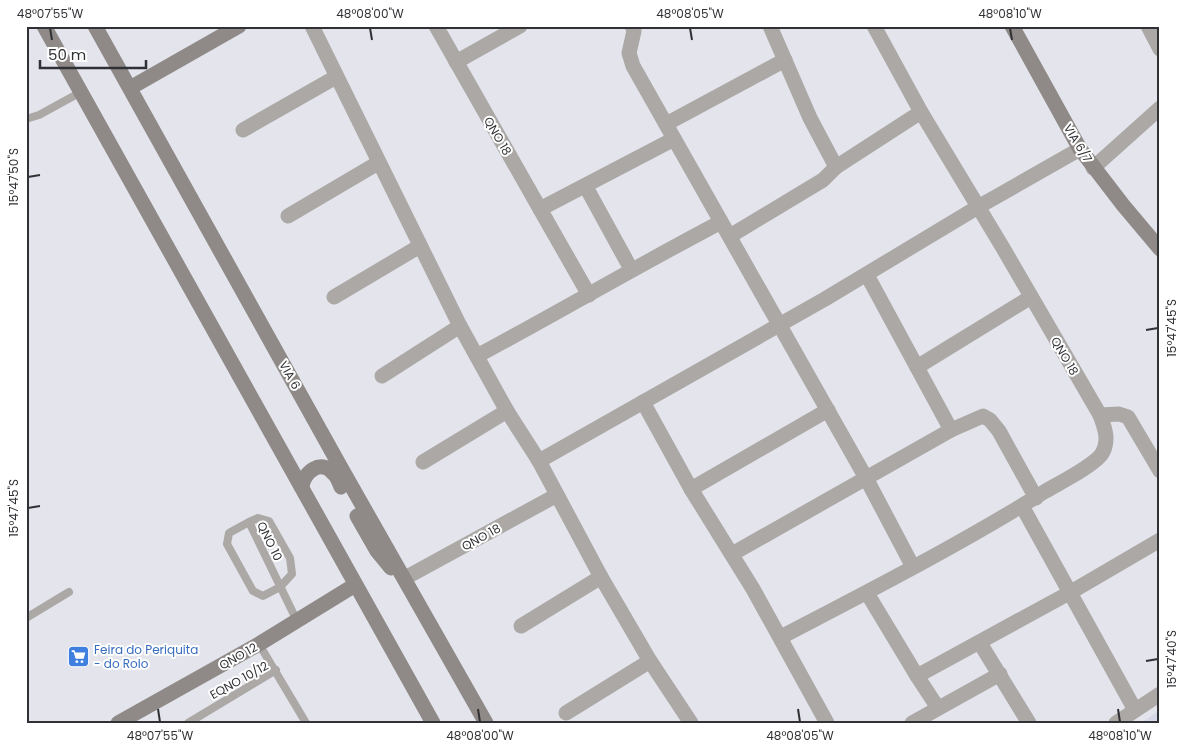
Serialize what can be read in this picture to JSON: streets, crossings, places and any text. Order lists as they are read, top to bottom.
{
  "streets": {
    "main road": ["VIA 6/7", "VIA 6", "QNO 12"],
    "street": ["QNO 18"],
    "lane": ["QNO 10", "EQNO 10/12"]
  },
  "crossings": [
    ["QNO 18", "VIA 6"],
    ["QNO 10", "QNO 12"]
  ],
  "places": {
    "supermarket": ["Feira do Periquita - do Rolo"]
  },
  "scale_bar": "50 m",
  "coordinates": [
    "48°07'55\"W",
    "48°08'00\"W",
    "48°08'05\"W",
    "48°08'10\"W",
    "15°47'50\"S",
    "15°47'45\"S",
    "15°47'40\"S"
  ]
}
